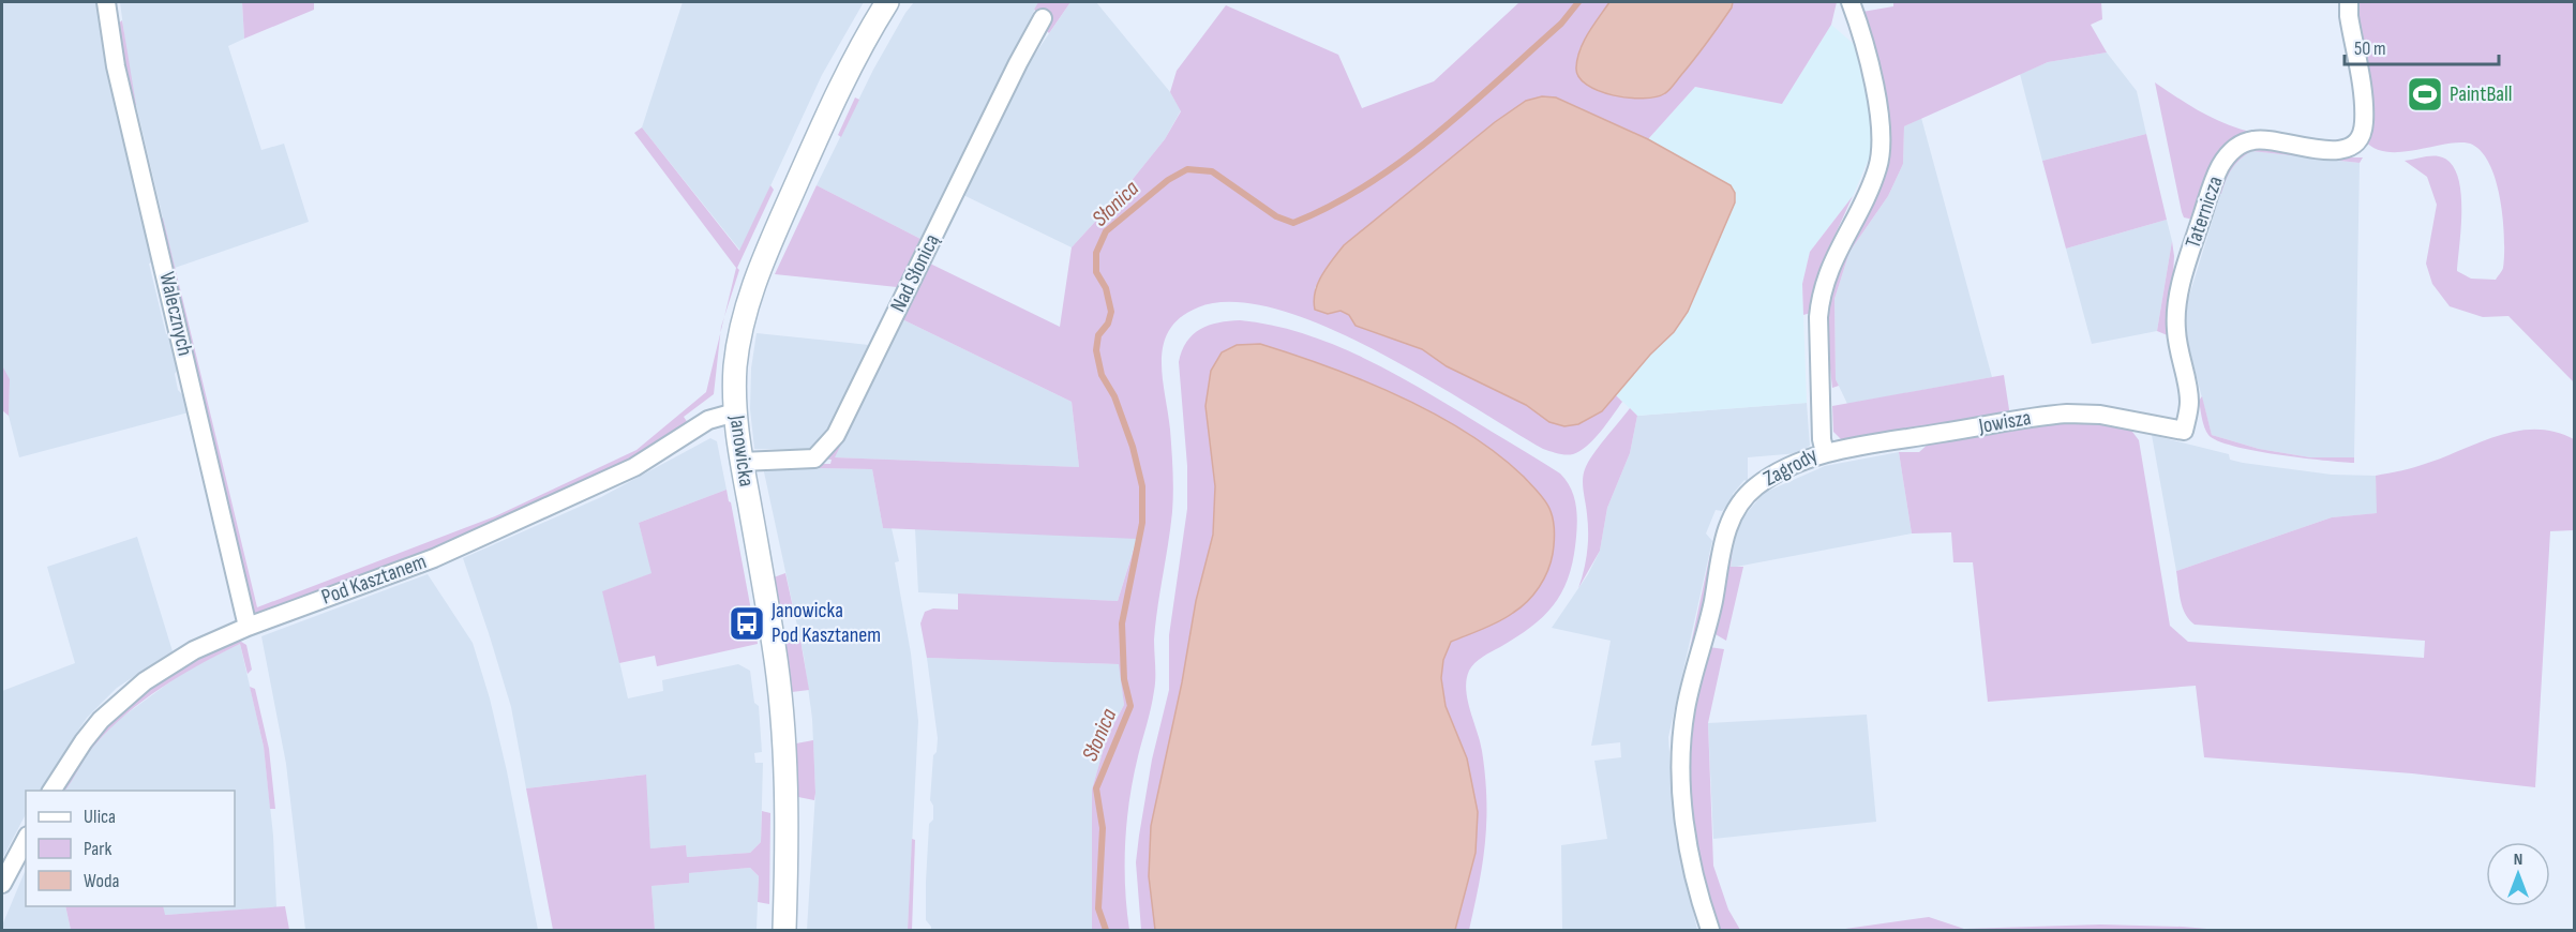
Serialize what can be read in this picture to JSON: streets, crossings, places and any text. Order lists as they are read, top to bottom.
{
  "streets": {
    "street": [
      "Taternicza",
      "Nad Słonicą",
      "Walecznych",
      "Jowisza",
      "Janowicka",
      "Zagrody",
      "Pod Kasztanem"
    ]
  },
  "crossings": [
    ["Taternicza", "Jowisza"],
    ["Nad Słonicą", "Janowicka"],
    ["Walecznych", "Pod Kasztanem"],
    ["Jowisza", "Zagrody"],
    ["Janowicka", "Pod Kasztanem"]
  ],
  "water": ["Słonica"],
  "places": {
    "sports": ["PaintBall"],
    "bus stop": ["Janowicka Pod Kasztanem"]
  },
  "legend": ["Ulica", "Park", "Woda"],
  "scale_bar": "50 m",
  "north": "top"
}
